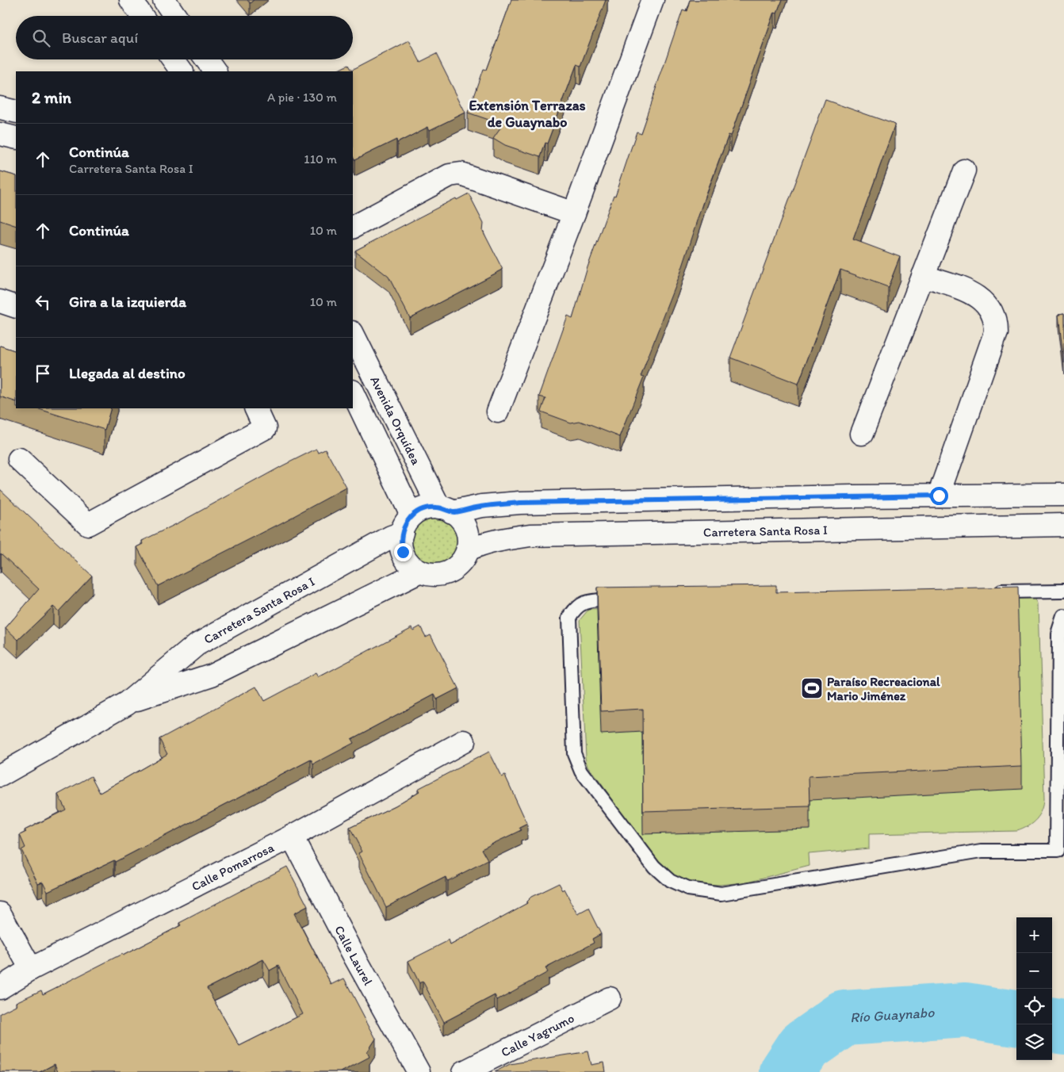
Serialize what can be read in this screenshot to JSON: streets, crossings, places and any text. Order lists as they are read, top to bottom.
{
  "streets": {
    "street": [
      "Avenida Orquídea",
      "Carretera Santa Rosa I",
      "Calle Pomarrosa",
      "Calle Laurel",
      "Calle Yagrumo"
    ]
  },
  "crossings": [
    ["Avenida Orquídea", "Carretera Santa Rosa I"],
    ["Calle Pomarrosa", "Calle Laurel"]
  ],
  "districts": ["Extensión Terrazas de Guaynabo"],
  "water": ["Río Guaynabo"],
  "places": {
    "sports": ["Paraíso Recreacional Mario Jiménez"]
  },
  "page": {
    "search": "Buscar aquí",
    "heading": ["2 min", "A pie · 130 m"],
    "list": [
      ["Continúa", "Carretera Santa Rosa I", "110 m"],
      ["Continúa", "10 m"],
      ["Gira a la izquierda", "10 m"],
      "Llegada al destino"
    ],
    "map_buttons": ["+", "−"]
  }
}
